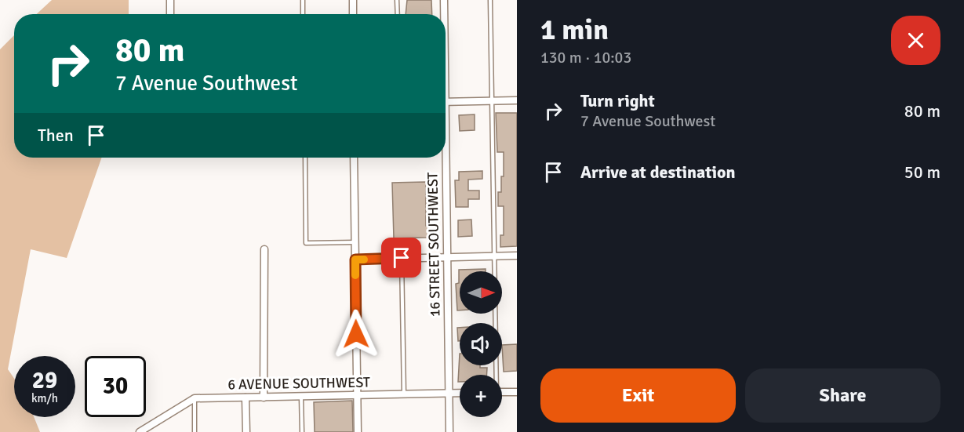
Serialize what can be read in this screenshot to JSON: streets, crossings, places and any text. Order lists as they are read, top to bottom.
{
  "streets": {
    "street": ["16 STREET SOUTHWEST", "6 AVENUE SOUTHWEST"]
  },
  "crossings": [
    ["16 STREET SOUTHWEST", "6 AVENUE SOUTHWEST"]
  ],
  "north": "right",
  "page": {
    "heading": ["1 min", "130 m · 10:03"],
    "turn": ["80 m", "7 Avenue Southwest"],
    "list": [
      {
        "name": "Turn right",
        "note": "7 Avenue Southwest",
        "value": "80 m"
      },
      {
        "name": "Arrive at destination",
        "value": "50 m"
      }
    ],
    "then": "Then",
    "map_buttons": "+",
    "speed": "29 km/h",
    "limit": "30",
    "buttons": ["Exit", "Share"]
  }
}
